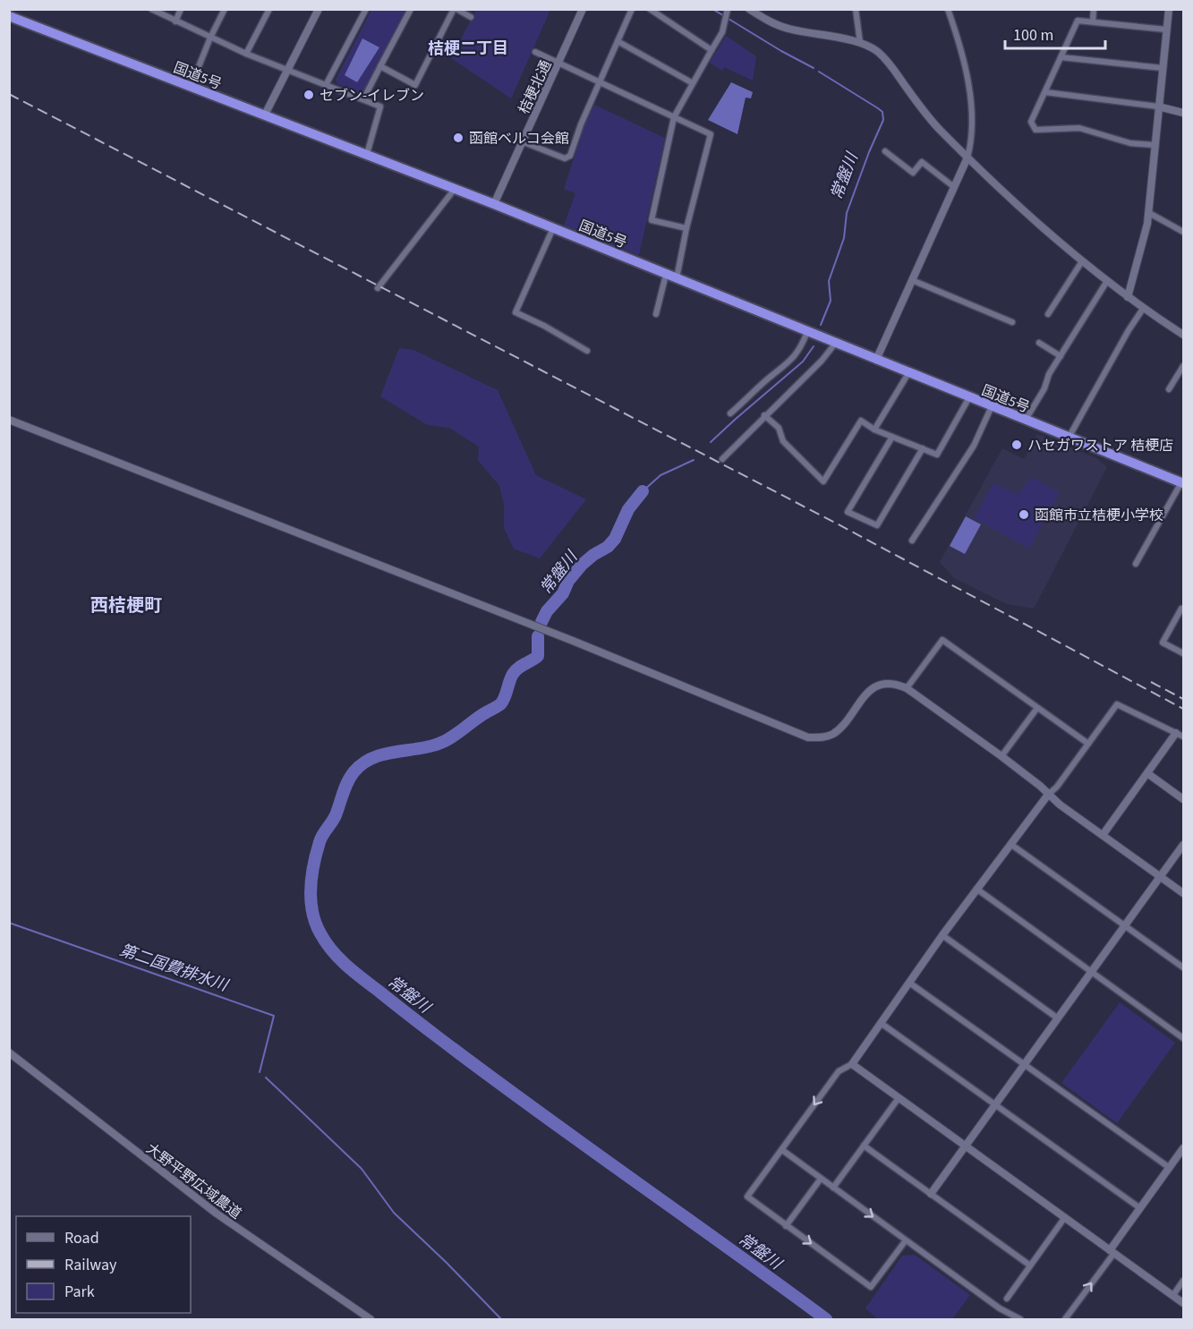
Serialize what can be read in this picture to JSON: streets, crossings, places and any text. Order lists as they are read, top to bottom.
{
  "streets": {
    "highway": ["国道5号"],
    "street": ["桔梗北通", "大野平野広域農道"]
  },
  "crossings": [
    ["国道5号", "桔梗北通"]
  ],
  "districts": ["桔梗二丁目", "西桔梗町"],
  "water": ["常盤川", "第二国費排水川"],
  "places": [
    "セブン-イレブン",
    "函館ベルコ会館",
    "ハセガワストア 桔梗店",
    "函館市立桔梗小学校"
  ],
  "legend": ["Road", "Railway", "Park"],
  "scale_bar": "100 m"
}
